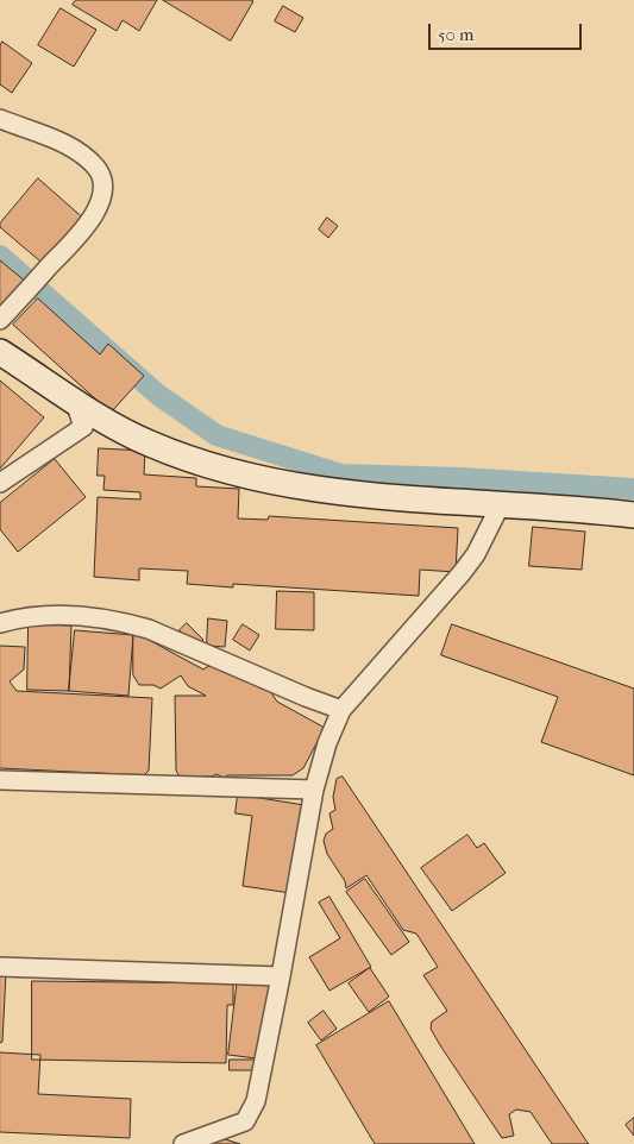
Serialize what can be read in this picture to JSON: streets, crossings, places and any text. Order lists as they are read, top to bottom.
{
  "scale_bar": "50 m"
}
